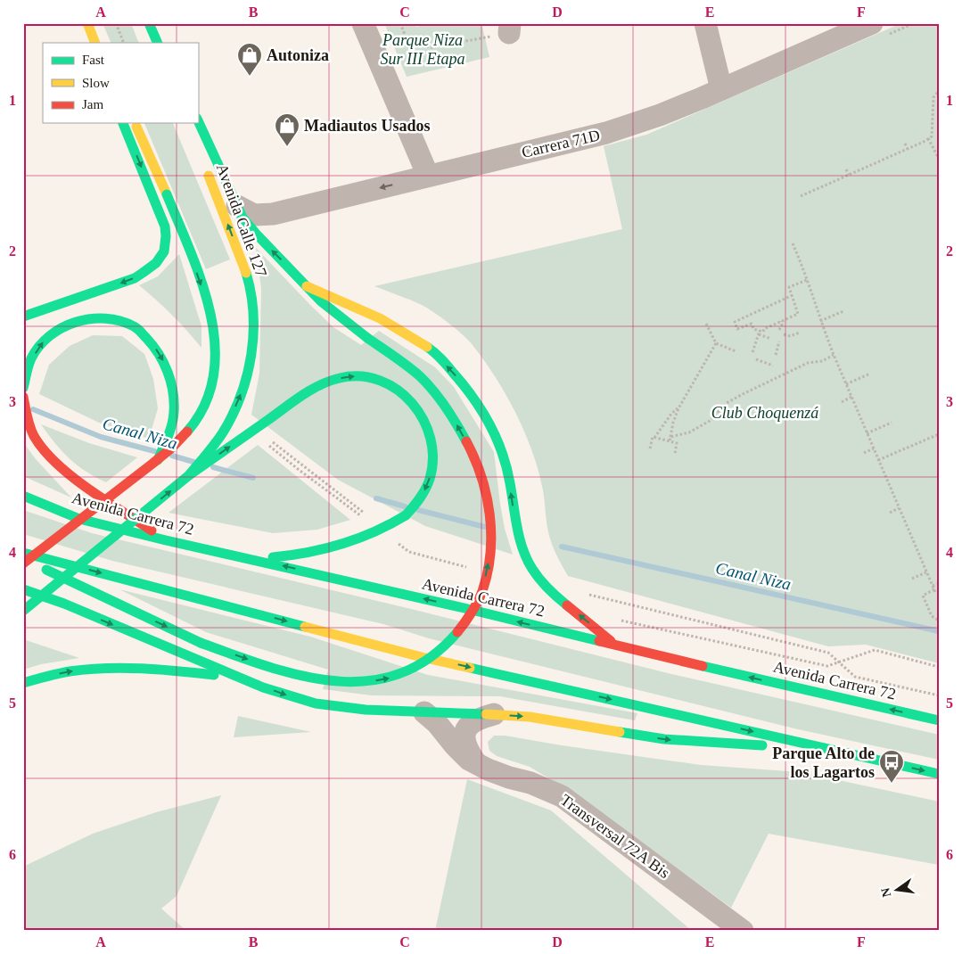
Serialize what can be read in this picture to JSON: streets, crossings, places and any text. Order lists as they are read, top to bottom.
{
  "streets": {
    "main road": ["Avenida Calle 127", "Avenida Carrera 72"],
    "street": ["Carrera 71D", "Transversal 72A Bis"]
  },
  "one_way": ["Avenida Calle 127"],
  "water": ["Canal Niza"],
  "parks": ["Parque Niza Sur III Etapa", "Club Choquenzá"],
  "places": {
    "shop": ["Autoniza", "Madiautos Usados"],
    "bus stop": ["Parque Alto de los Lagartos"]
  },
  "legend": ["Fast", "Slow", "Jam"],
  "north": "left",
  "grid": {
    "columns": [
      "A",
      "B",
      "C",
      "D",
      "E",
      "F"
    ],
    "rows": [
      "1",
      "2",
      "3",
      "4",
      "5",
      "6"
    ]
  }
}
